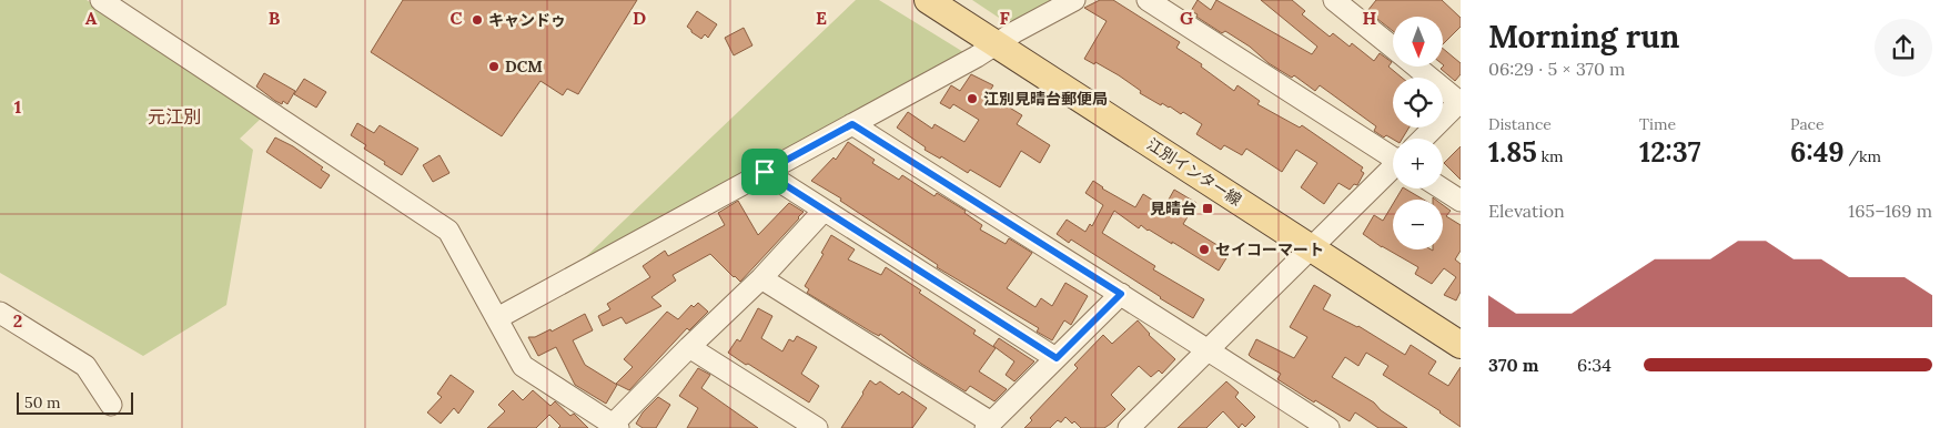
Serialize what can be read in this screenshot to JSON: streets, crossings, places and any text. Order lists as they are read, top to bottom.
{
  "streets": {
    "main road": ["江別インター線"]
  },
  "districts": ["元江別"],
  "places": {
    "other": [
      "キャンドゥ",
      "DCM",
      "江別見晴台郵便局",
      "セイコーマート"
    ],
    "transit": ["見晴台"]
  },
  "scale_bar": "50 m",
  "north": "bottom",
  "page": {
    "heading": ["Morning run", "06:29 · 5 × 370 m"],
    "map_buttons": ["+", "−"],
    "stats": [
      ["Distance", "1.85 km"],
      ["Time", "12:37"],
      ["Pace", "6:49 /km"]
    ],
    "chart": ["Elevation", "165–169 m"],
    "list": [
      {
        "name": "370 m",
        "note": "6:34"
      }
    ],
    "scale": "50 m"
  },
  "grid": {
    "columns": [
      "A",
      "B",
      "C",
      "D",
      "E",
      "F",
      "G",
      "H"
    ],
    "rows": ["1", "2"]
  }
}
